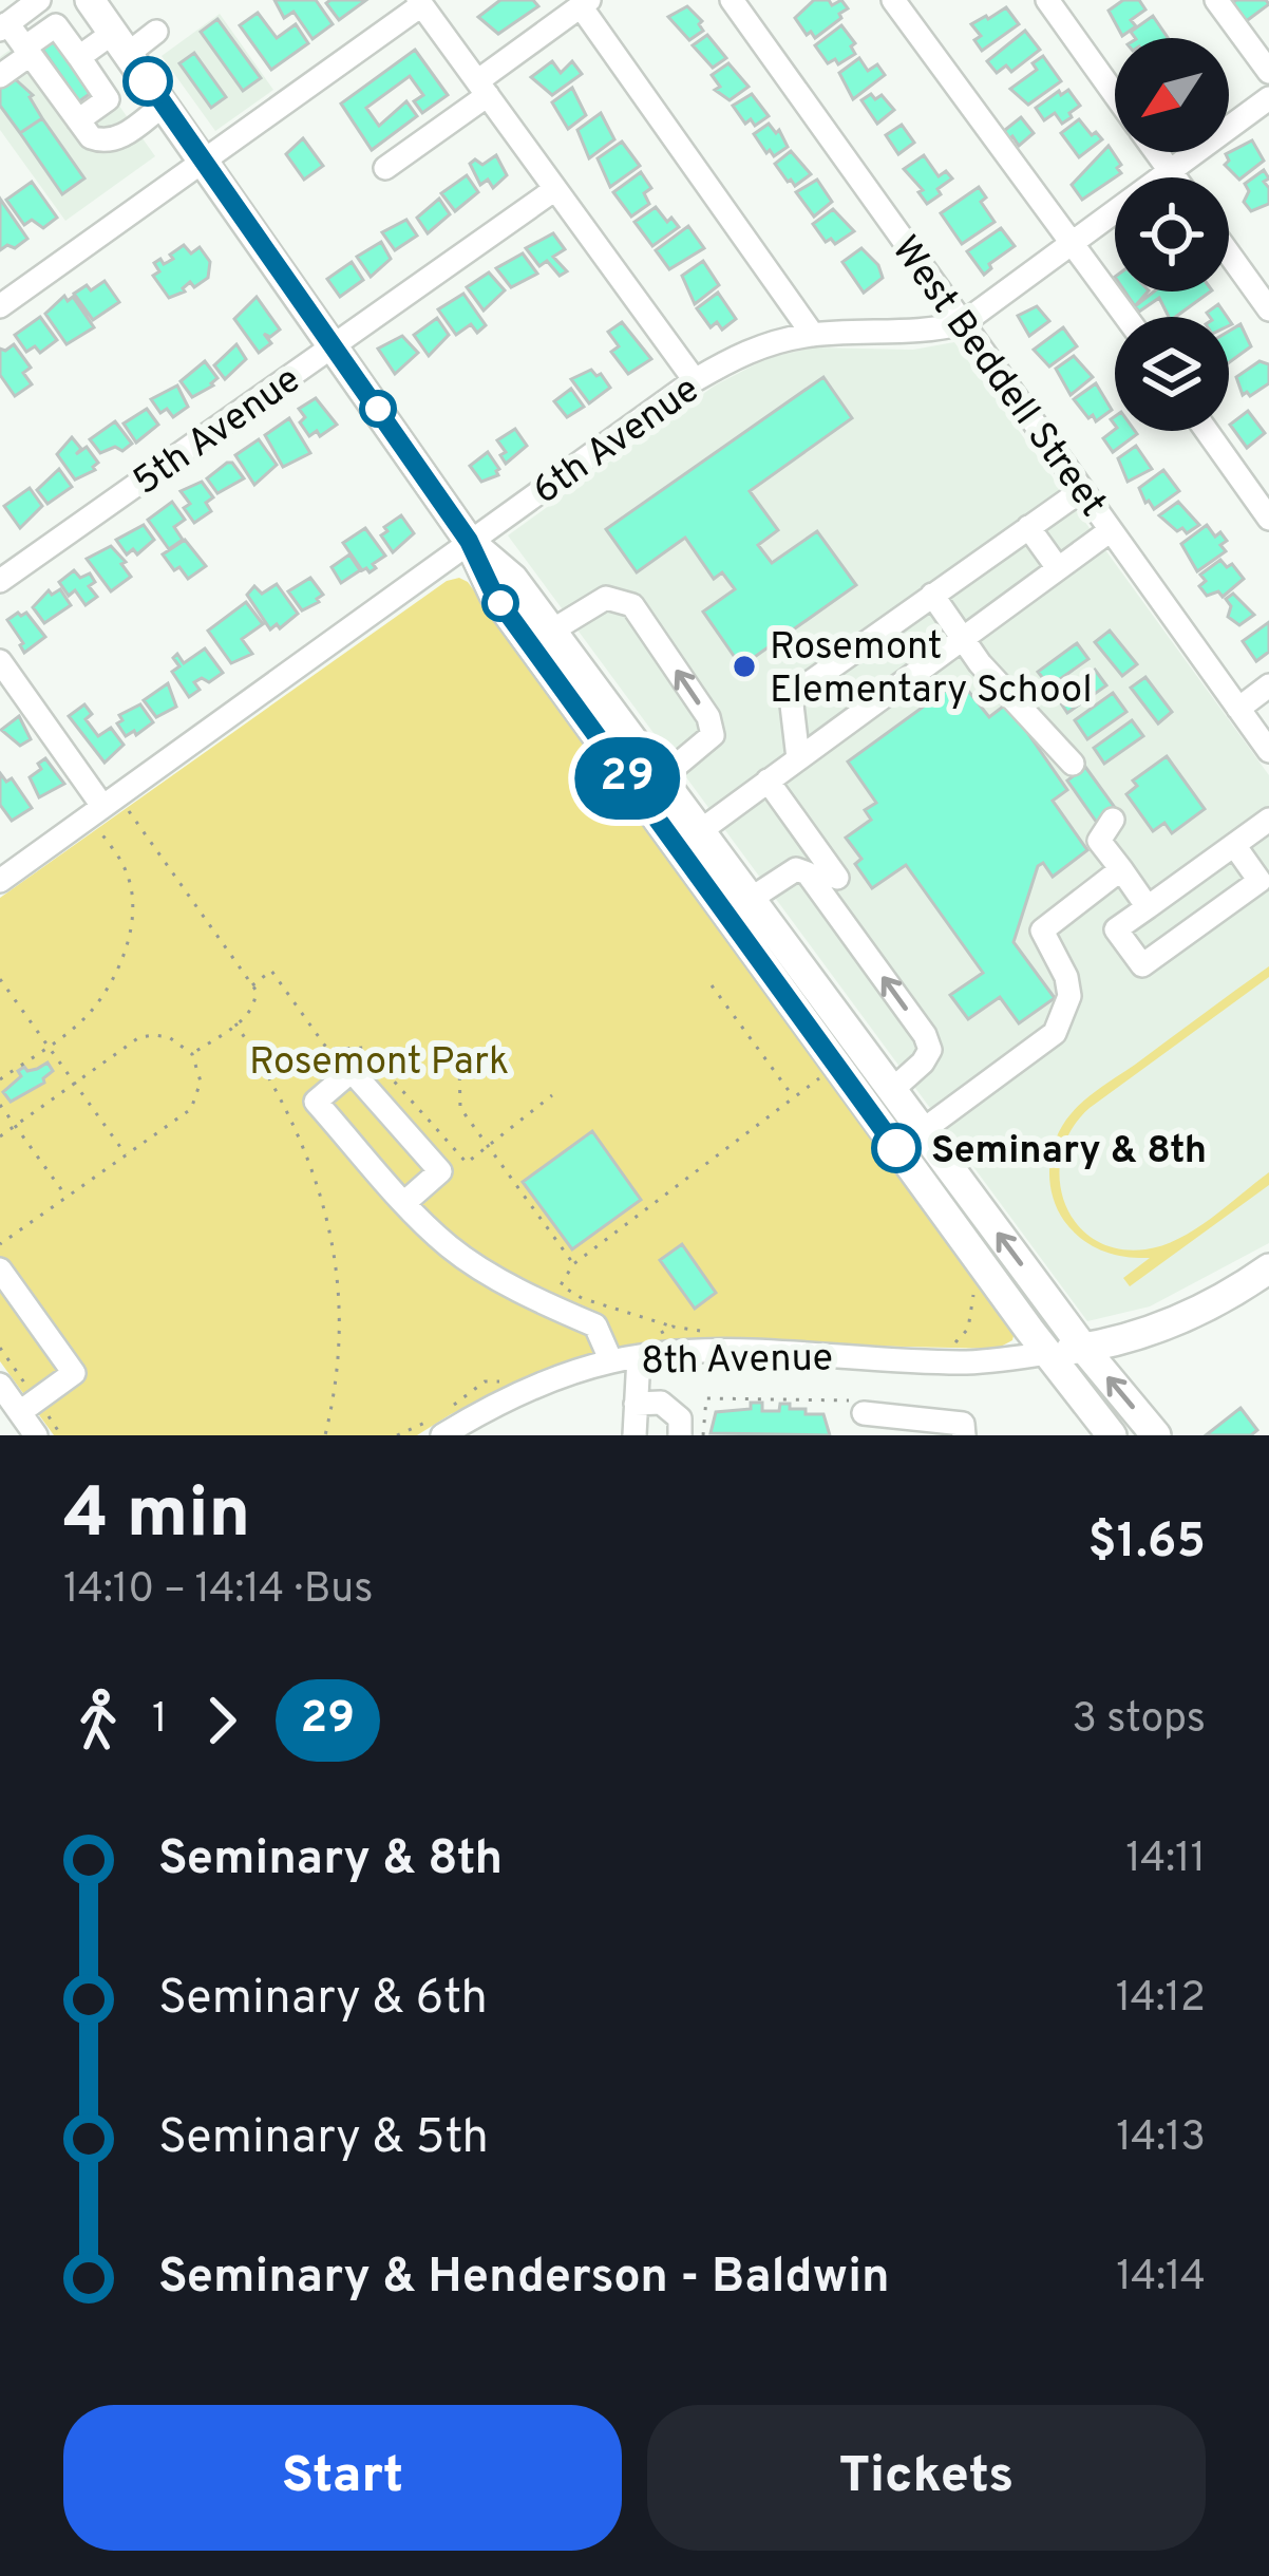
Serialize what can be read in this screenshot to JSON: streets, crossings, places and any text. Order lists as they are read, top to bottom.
{
  "streets": {
    "street": [
      "West Beddell Street",
      "5th Avenue",
      "6th Avenue",
      "8th Avenue"
    ]
  },
  "crossings": [
    ["West Beddell Street", "6th Avenue"]
  ],
  "parks": ["Rosemont Park"],
  "places": ["Rosemont Elementary School", "Seminary & 8th"],
  "lines": ["bus line 29"],
  "north": "bottom left",
  "page": {
    "on_map": "29",
    "heading": ["4 min", "14:10 – 14:14 · Bus", "$1.65"],
    "legs": ["1", "29", "3 stops"],
    "list": [
      {
        "name": "Seminary & 8th",
        "value": "14:11"
      },
      {
        "name": "Seminary & 6th",
        "value": "14:12"
      },
      {
        "name": "Seminary & 5th",
        "value": "14:13"
      },
      {
        "name": "Seminary & Henderson - Baldwin",
        "value": "14:14"
      }
    ],
    "buttons": ["Start", "Tickets"]
  }
}
